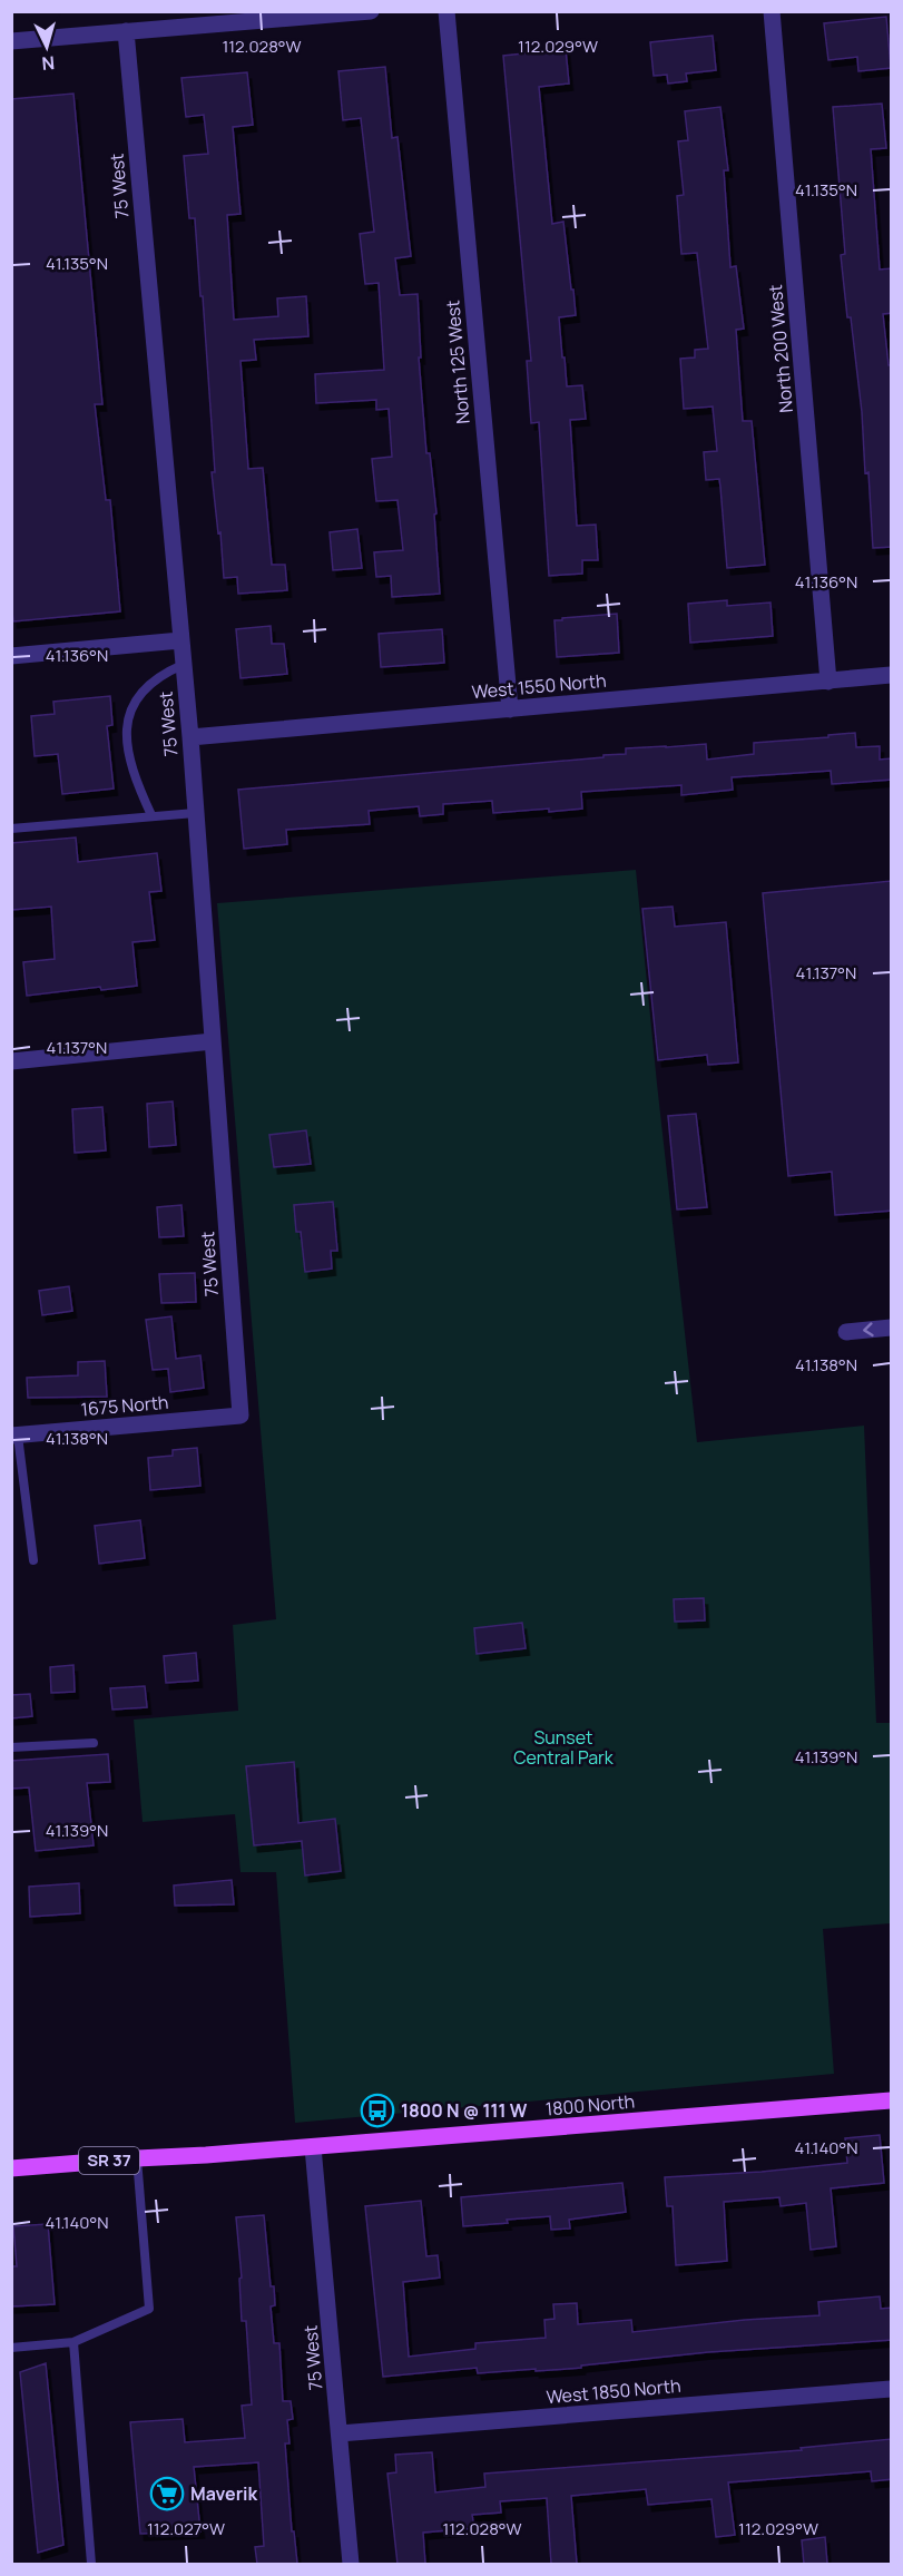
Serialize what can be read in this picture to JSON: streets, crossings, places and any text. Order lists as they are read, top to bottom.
{
  "streets": {
    "main road": ["1800 North", "SR 37"],
    "street": [
      "75 West",
      "North 200 West",
      "North 125 West",
      "West 1550 North",
      "1675 North",
      "West 1850 North"
    ]
  },
  "crossings": [
    ["75 West", "West 1550 North"],
    ["75 West", "1675 North"],
    ["75 West", "1800 North"],
    ["75 West", "West 1850 North"],
    ["North 200 West", "West 1550 North"],
    ["North 125 West", "West 1550 North"]
  ],
  "parks": ["Sunset Central Park"],
  "places": {
    "bus stop": ["1800 N @ 111 W"],
    "supermarket": ["Maverik"]
  },
  "north": "bottom",
  "coordinates": [
    "112.028°W",
    "112.029°W",
    "41.135°N",
    "41.136°N",
    "41.137°N",
    "41.138°N",
    "41.139°N",
    "41.140°N",
    "112.027°W"
  ]
}
